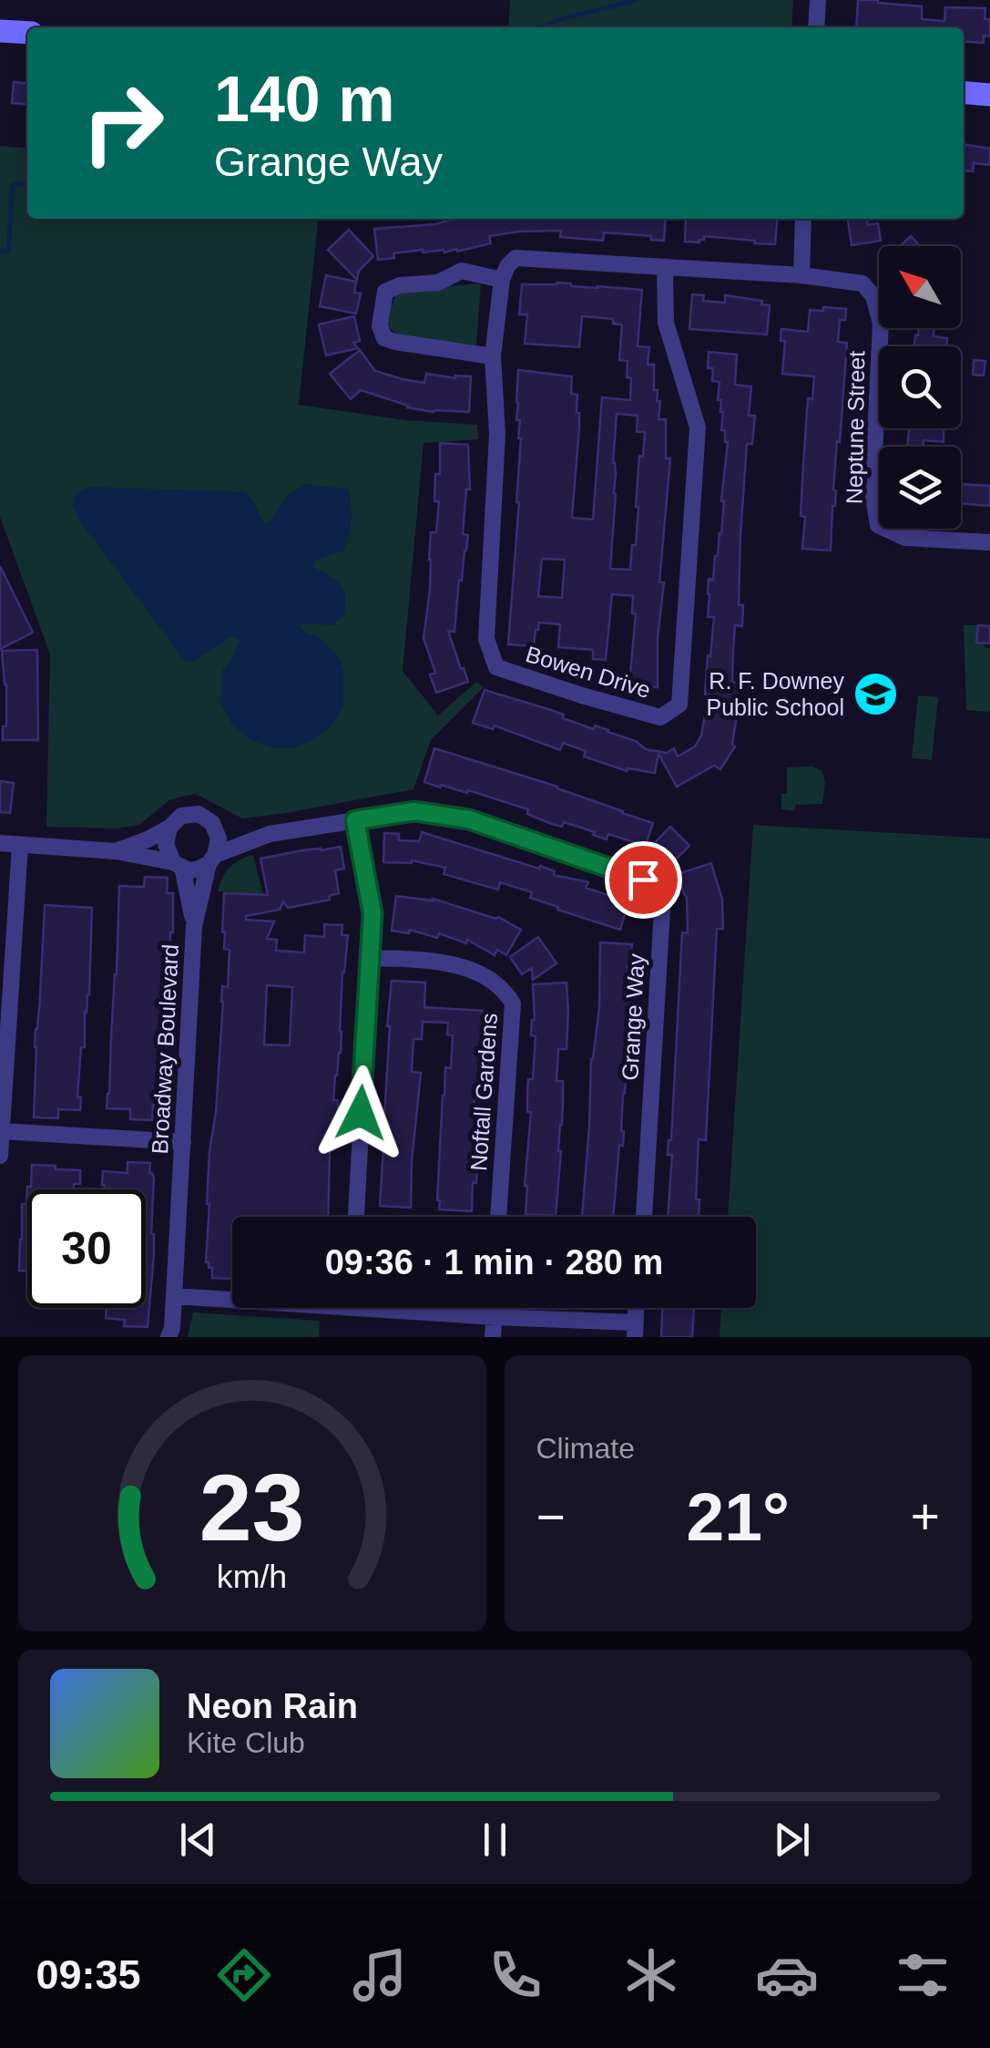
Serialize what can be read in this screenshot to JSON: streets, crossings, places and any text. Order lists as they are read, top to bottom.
{
  "streets": {
    "street": [
      "Neptune Street",
      "Bowen Drive",
      "Grange Way",
      "Broadway Boulevard",
      "Noftall Gardens"
    ]
  },
  "crossings": [
    ["Grange Way", "Broadway Boulevard"]
  ],
  "places": {
    "school or university": ["R. F. Downey Public School"]
  },
  "north": "top left",
  "page": {
    "turn": ["140 m", "Grange Way"],
    "limit": "30",
    "trip": "09:36 · 1 min · 280 m",
    "tile": "Climate",
    "heat": ["−", "21°", "+"],
    "song": ["Neon Rain", "Kite Club"],
    "tabs": "09:35",
    "gauge": ["23", "km/h"]
  }
}
